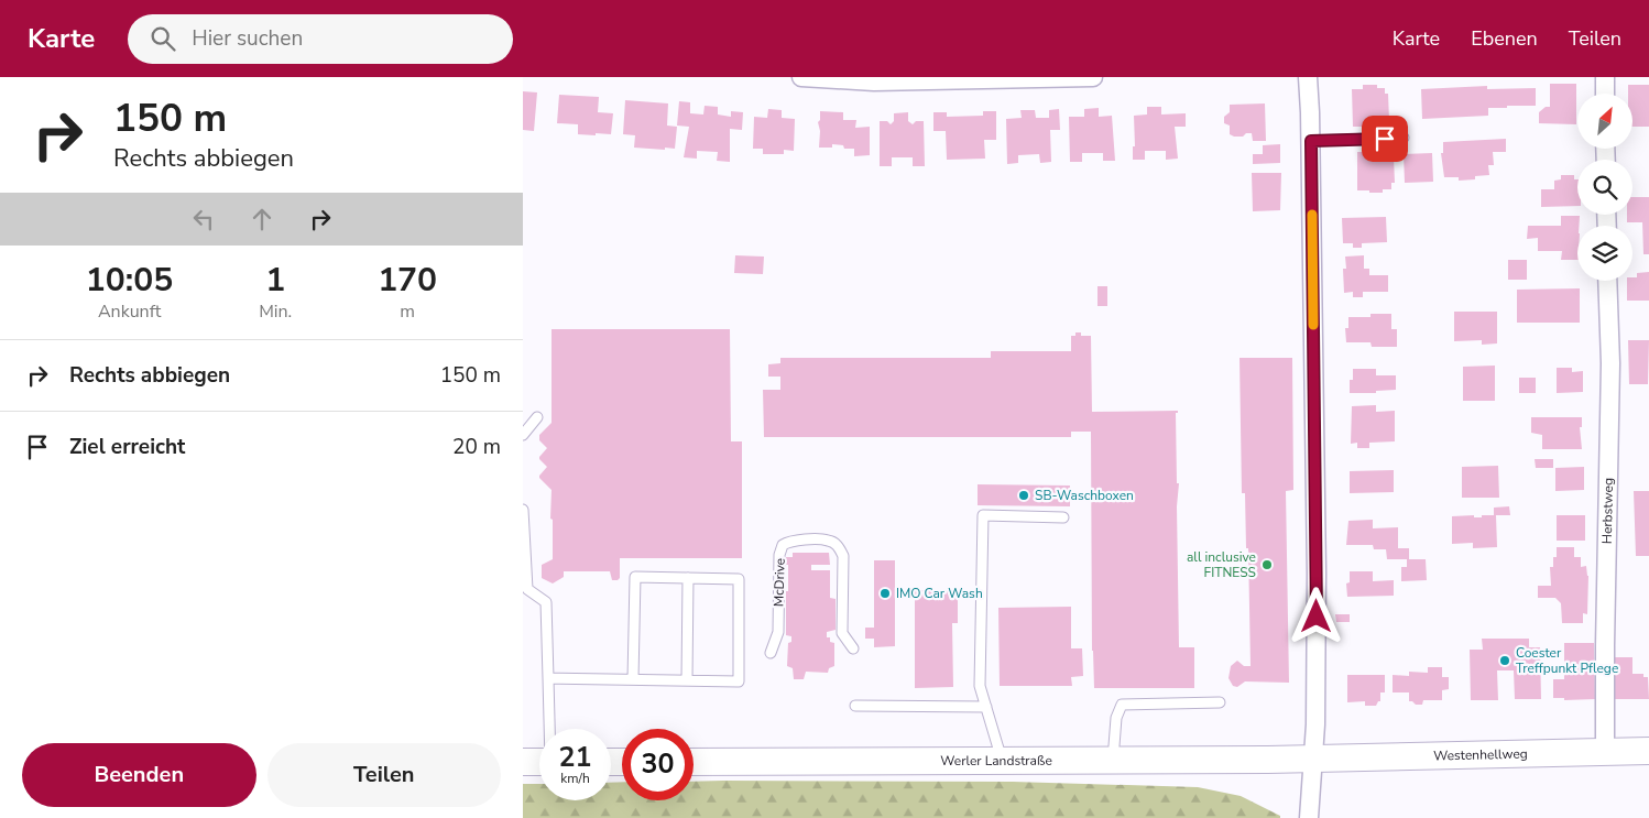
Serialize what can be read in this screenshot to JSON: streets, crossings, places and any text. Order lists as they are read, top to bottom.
{
  "streets": {
    "main road": ["Westenhellweg", "Werler Landstraße"],
    "street": ["Herbstweg"],
    "lane": ["McDrive"]
  },
  "crossings": [
    ["Herbstweg", "Westenhellweg"],
    ["Westenhellweg", "Werler Landstraße"]
  ],
  "places": [
    "SB-Waschboxen",
    "all inclusive FITNESS",
    "IMO Car Wash",
    "Coester Treffpunkt Pflege"
  ],
  "north": "top right",
  "page": {
    "header": "Karte",
    "search": "Hier suchen",
    "nav": ["Karte", "Ebenen", "Teilen"],
    "turn": ["150 m", "Rechts abbiegen"],
    "eta": [
      "10:05",
      "Ankunft",
      "1",
      "Min.",
      "170",
      "m"
    ],
    "list": [
      {
        "name": "Rechts abbiegen",
        "value": "150 m"
      },
      {
        "name": "Ziel erreicht",
        "value": "20 m"
      }
    ],
    "speed": "21 km/h",
    "limit": "30",
    "buttons": ["Beenden", "Teilen"]
  }
}
